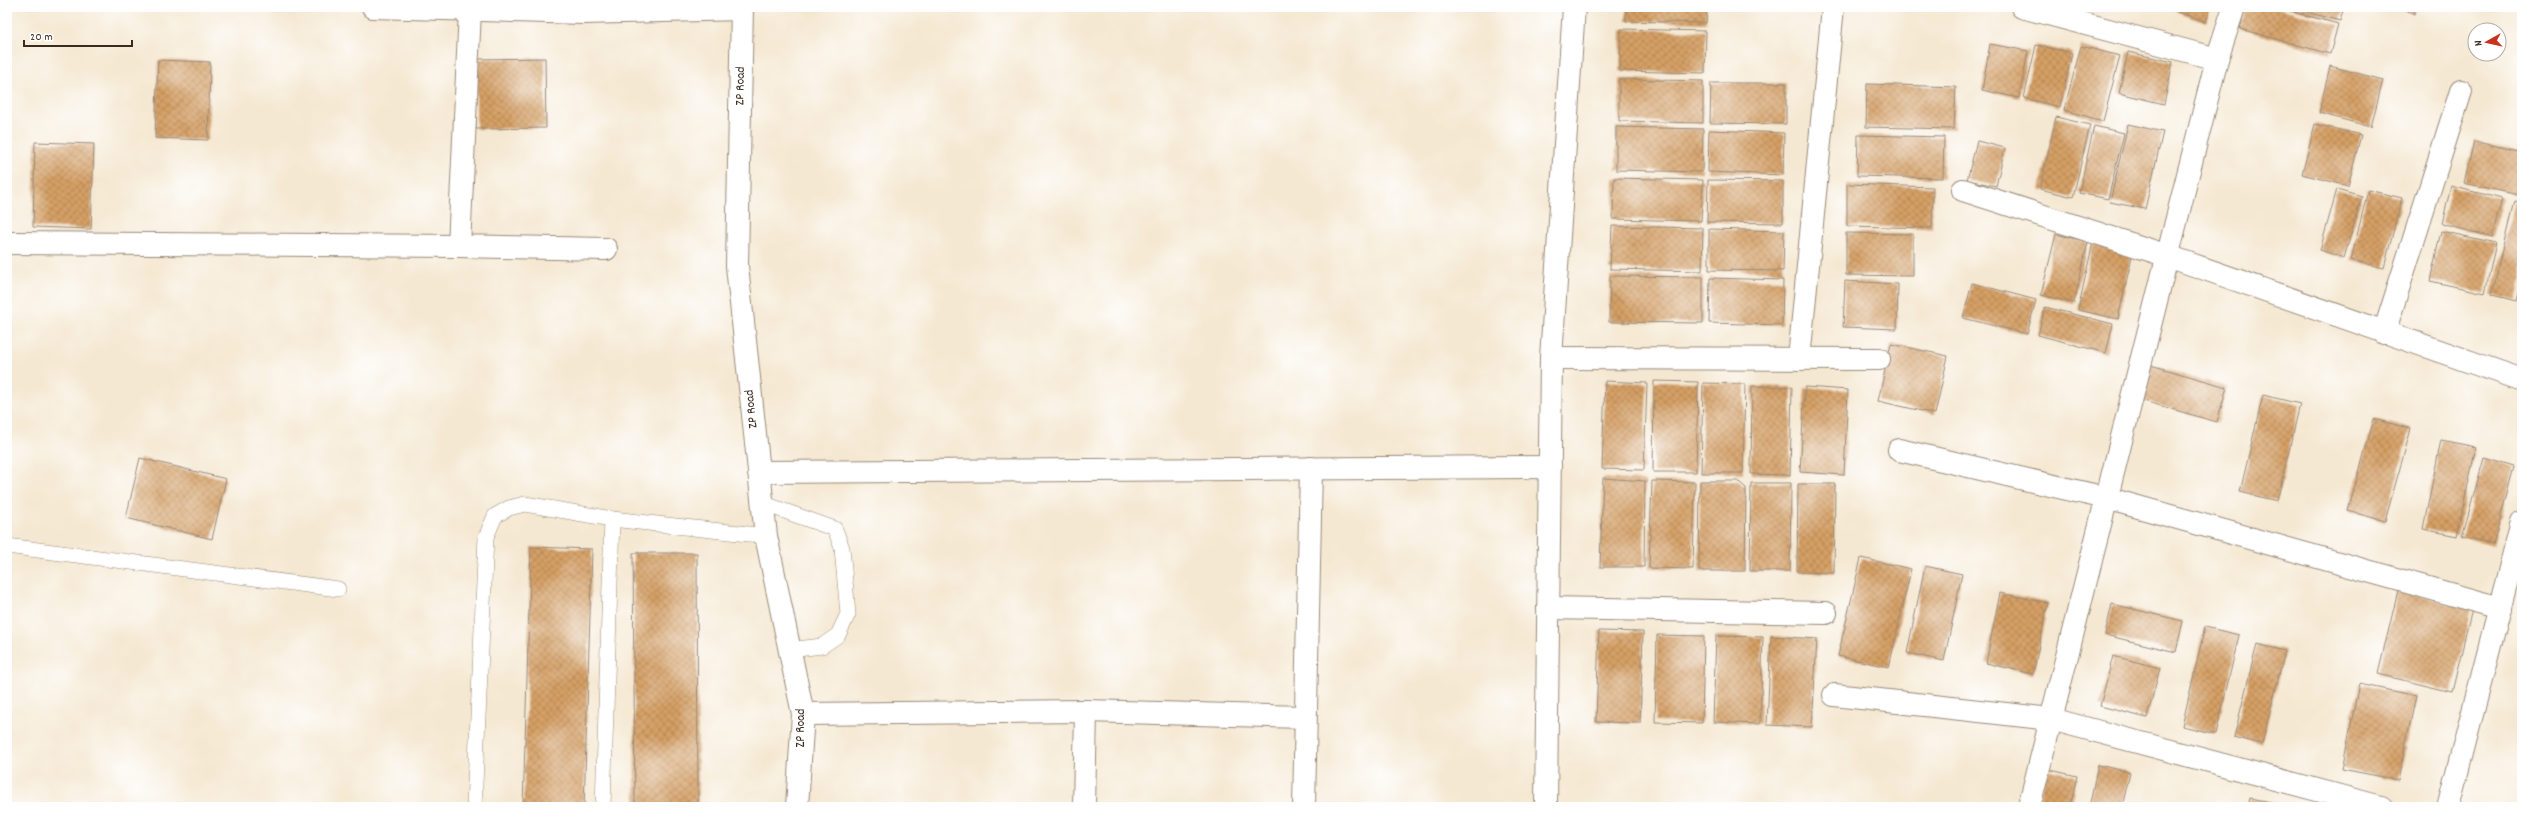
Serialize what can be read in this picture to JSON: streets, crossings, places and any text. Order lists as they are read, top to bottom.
{
  "streets": {
    "street": ["ZP Road"]
  },
  "scale_bar": "20 m",
  "north": "left"
}
